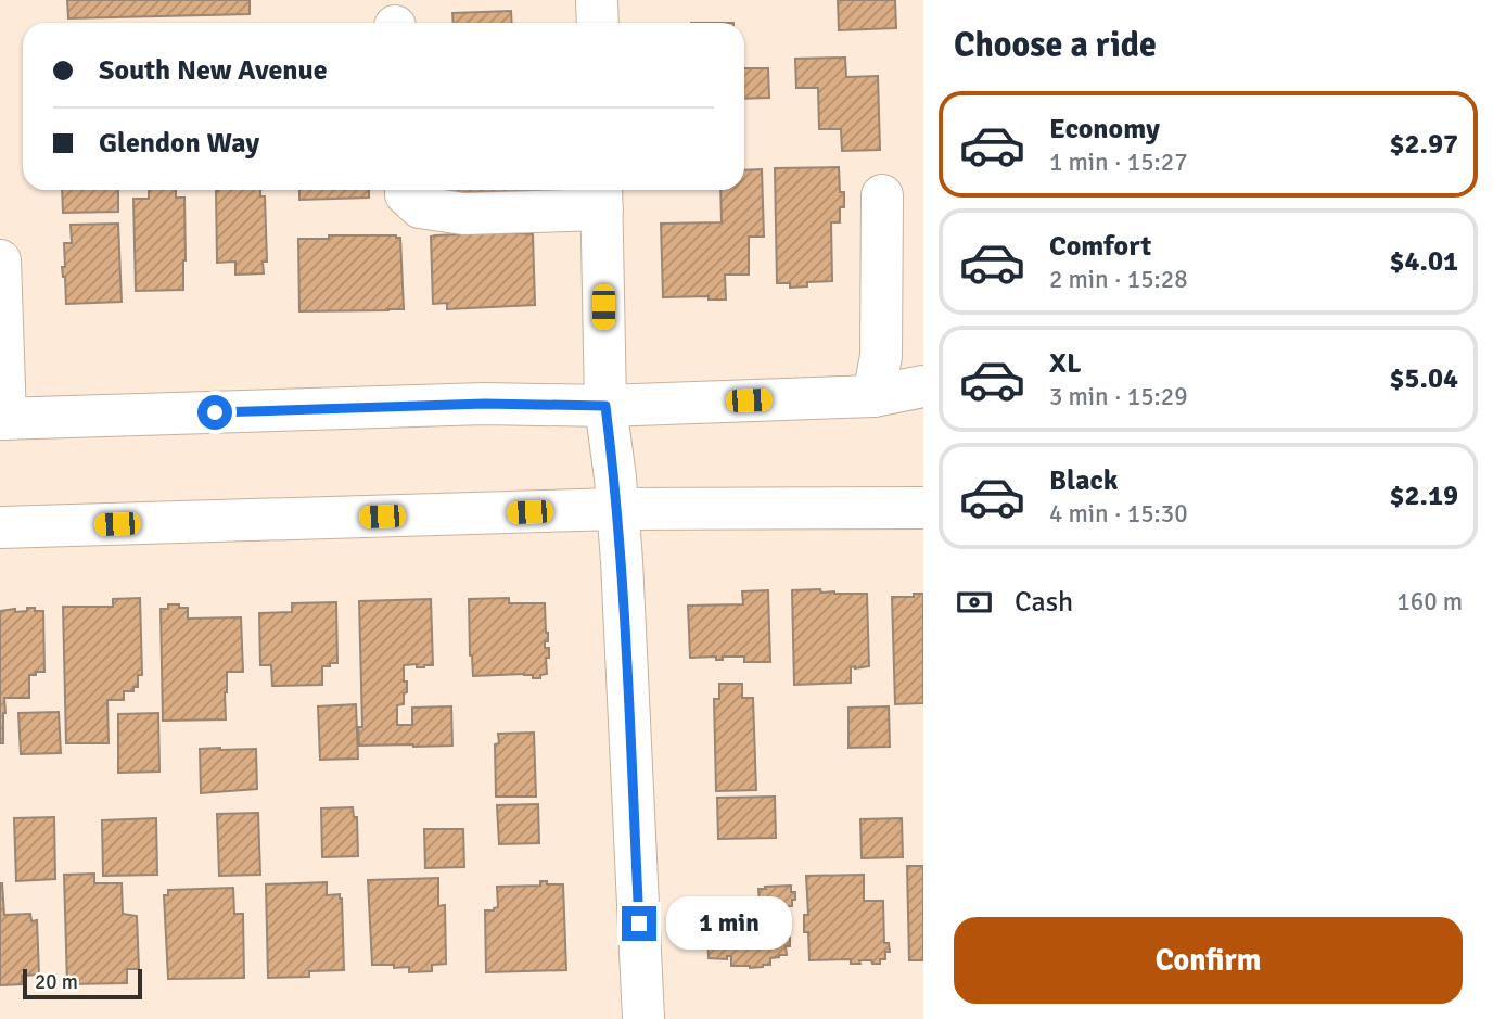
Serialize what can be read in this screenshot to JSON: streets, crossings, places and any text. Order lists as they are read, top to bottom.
{
  "scale_bar": "20 m",
  "page": {
    "heading": "Choose a ride",
    "banner": ["South New Avenue", "Glendon Way"],
    "list": [
      {
        "name": "Economy",
        "note": "1 min · 15:27",
        "value": "$2.97"
      },
      {
        "name": "Comfort",
        "note": "2 min · 15:28",
        "value": "$4.01"
      },
      {
        "name": "XL",
        "note": "3 min · 15:29",
        "value": "$5.04"
      },
      {
        "name": "Black",
        "note": "4 min · 15:30",
        "value": "$2.19"
      }
    ],
    "pay": ["Cash", "160 m"],
    "bubble": "1 min",
    "buttons": "Confirm",
    "scale": "20 m"
  }
}
